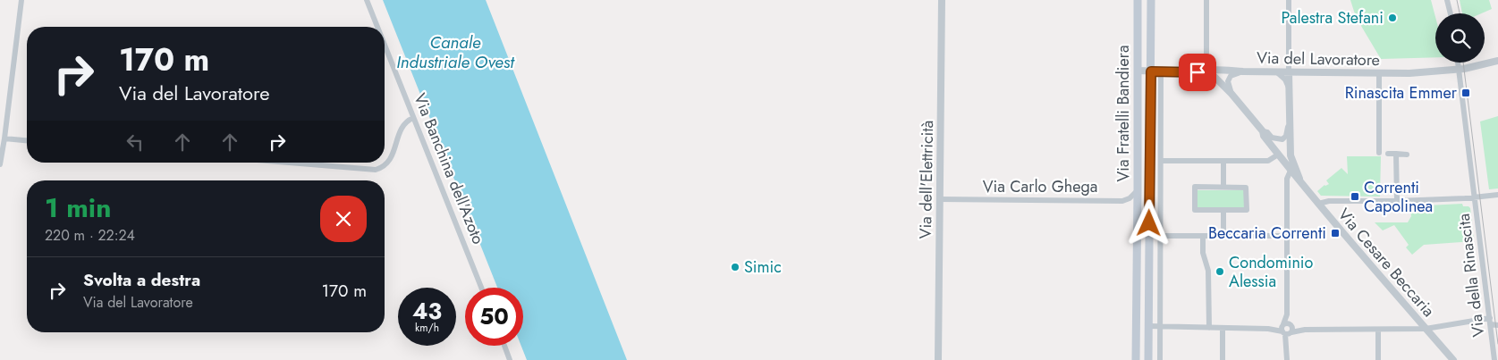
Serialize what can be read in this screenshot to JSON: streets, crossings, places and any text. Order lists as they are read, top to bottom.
{
  "streets": {
    "main road": ["Via Fratelli Bandiera"],
    "street": [
      "Via del Lavoratore",
      "Via Banchina dell'Azoto",
      "Via dell'Elettricità",
      "Via Carlo Ghega",
      "Via Cesare Beccaria",
      "Via della Rinascita"
    ]
  },
  "crossings": [
    ["Via del Lavoratore", "Via Fratelli Bandiera"],
    ["Via del Lavoratore", "Via Cesare Beccaria"],
    ["Via del Lavoratore", "Via della Rinascita"],
    ["Via Fratelli Bandiera", "Via Carlo Ghega"],
    ["Via dell'Elettricità", "Via Carlo Ghega"]
  ],
  "water": ["Canale Industriale Ovest"],
  "places": {
    "other": ["Palestra Stefani", "Simic", "Condominio Alessia"],
    "transit": ["Rinascita Emmer", "Correnti Capolinea", "Beccaria Correnti"]
  },
  "page": {
    "turn": ["170 m", "Via del Lavoratore"],
    "heading": ["1 min", "220 m · 22:24"],
    "list": [
      {
        "name": "Svolta a destra",
        "note": "Via del Lavoratore",
        "value": "170 m"
      }
    ],
    "speed": "43 km/h",
    "limit": "50"
  }
}
